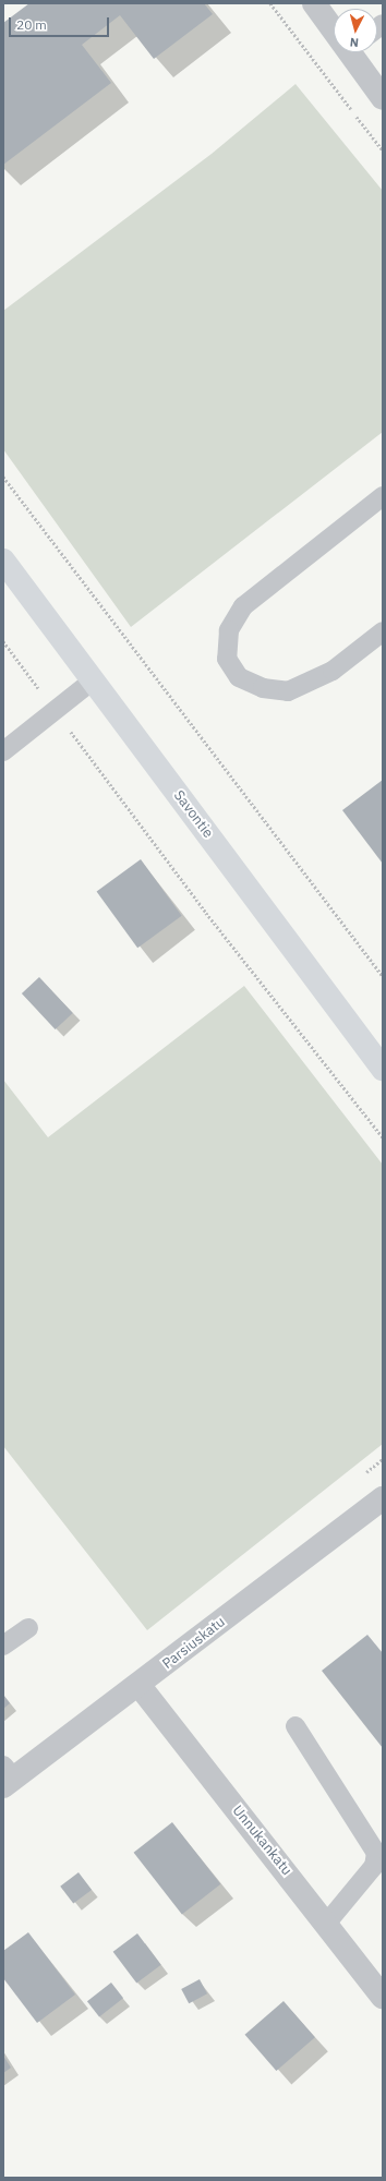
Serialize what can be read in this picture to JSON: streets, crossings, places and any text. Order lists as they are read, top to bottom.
{
  "streets": {
    "street": ["Savontie", "Parsiuskatu", "Unnukankatu"]
  },
  "crossings": [
    ["Parsiuskatu", "Unnukankatu"]
  ],
  "scale_bar": "20 m",
  "north": "bottom"
}
